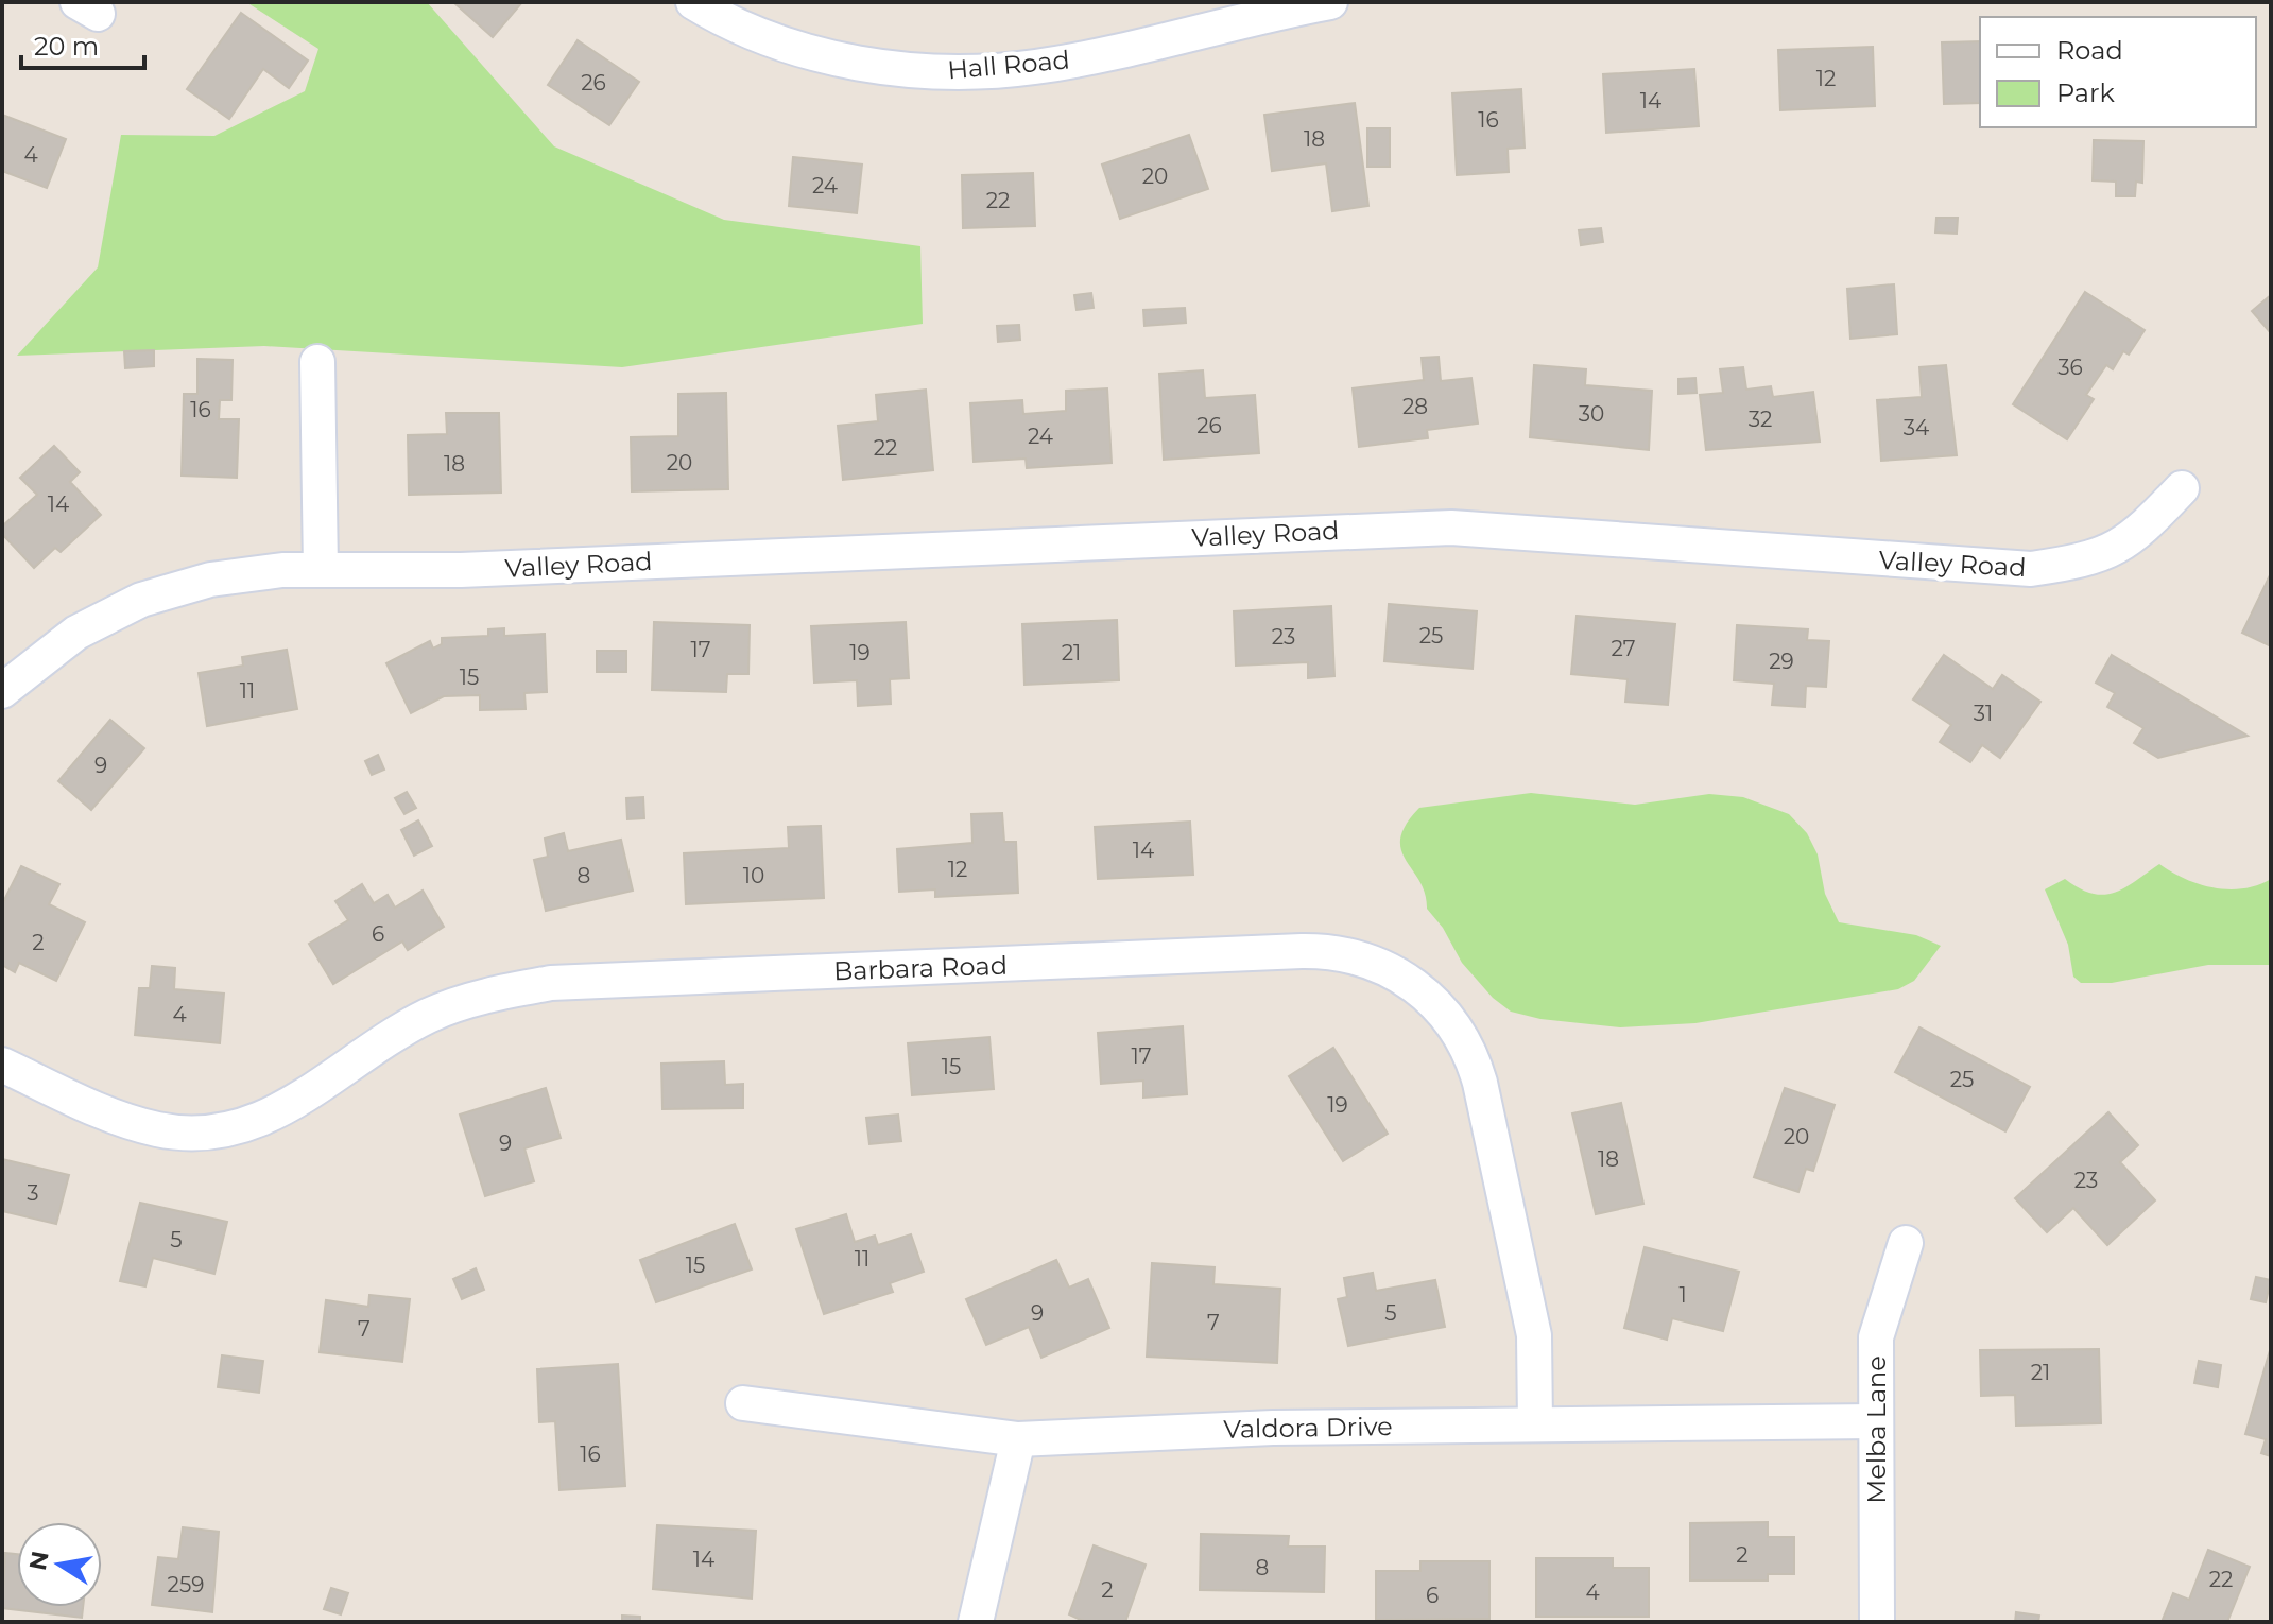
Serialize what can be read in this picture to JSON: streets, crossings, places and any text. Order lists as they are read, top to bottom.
{
  "streets": {
    "street": [
      "Hall Road",
      "Valley Road",
      "Barbara Road",
      "Valdora Drive",
      "Melba Lane"
    ]
  },
  "crossings": [
    ["Barbara Road", "Valdora Drive"],
    ["Valdora Drive", "Melba Lane"]
  ],
  "house_numbers": [
    "12",
    "26",
    "14",
    "16",
    "18",
    "4",
    "20",
    "24",
    "22",
    "36",
    "28",
    "16",
    "30",
    "32",
    "26",
    "34",
    "24",
    "22",
    "20",
    "18",
    "14",
    "25",
    "23",
    "27",
    "17",
    "19",
    "21",
    "29",
    "15",
    "11",
    "31",
    "9",
    "14",
    "12",
    "8",
    "10",
    "6",
    "2",
    "4",
    "17",
    "15",
    "25",
    "19",
    "20",
    "9",
    "18",
    "23",
    "3",
    "5",
    "11",
    "15",
    "1",
    "9",
    "5",
    "7",
    "7",
    "21",
    "16",
    "2",
    "14",
    "8",
    "22",
    "259",
    "2",
    "4",
    "6"
  ],
  "legend": ["Road", "Park"],
  "scale_bar": "20 m",
  "north": "left"
}
